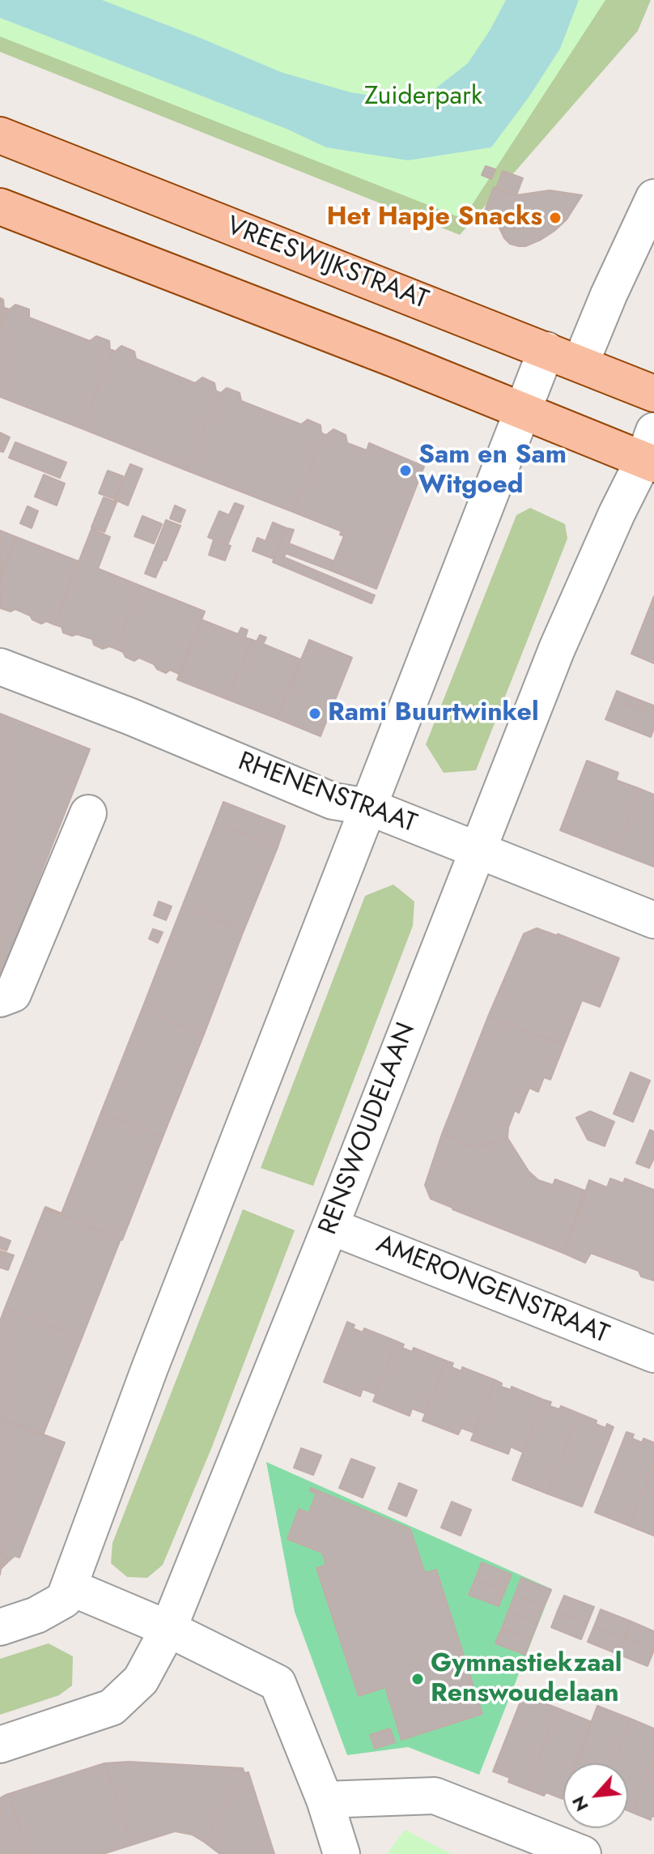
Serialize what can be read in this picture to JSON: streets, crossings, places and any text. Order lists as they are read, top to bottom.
{
  "streets": {
    "main road": ["VREESWIJKSTRAAT"],
    "street": ["RHENENSTRAAT", "RENSWOUDELAAN", "AMERONGENSTRAAT"]
  },
  "crossings": [
    ["RHENENSTRAAT", "RENSWOUDELAAN"],
    ["RENSWOUDELAAN", "AMERONGENSTRAAT"]
  ],
  "parks": ["Zuiderpark"],
  "places": [
    "Het Hapje Snacks",
    "Sam en Sam Witgoed",
    "Rami Buurtwinkel",
    "Gymnastiekzaal Renswoudelaan"
  ],
  "north": "bottom left"
}
